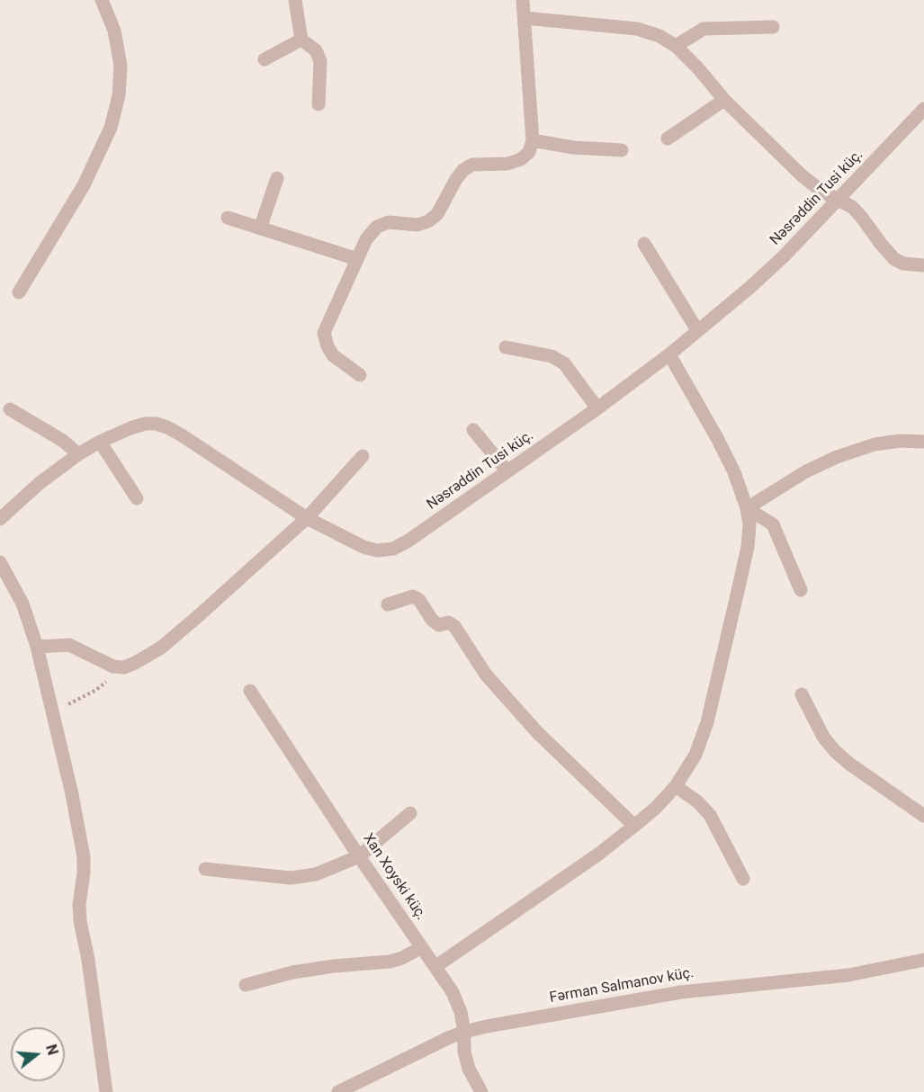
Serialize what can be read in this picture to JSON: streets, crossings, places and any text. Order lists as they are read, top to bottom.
{
  "streets": {
    "street": ["Nəsrəddin Tusi küç.", "Xan Xoyski küç.", "Fərman Salmanov küç."]
  },
  "crossings": [
    ["Xan Xoyski küç.", "Fərman Salmanov küç."]
  ],
  "north": "right"
}
